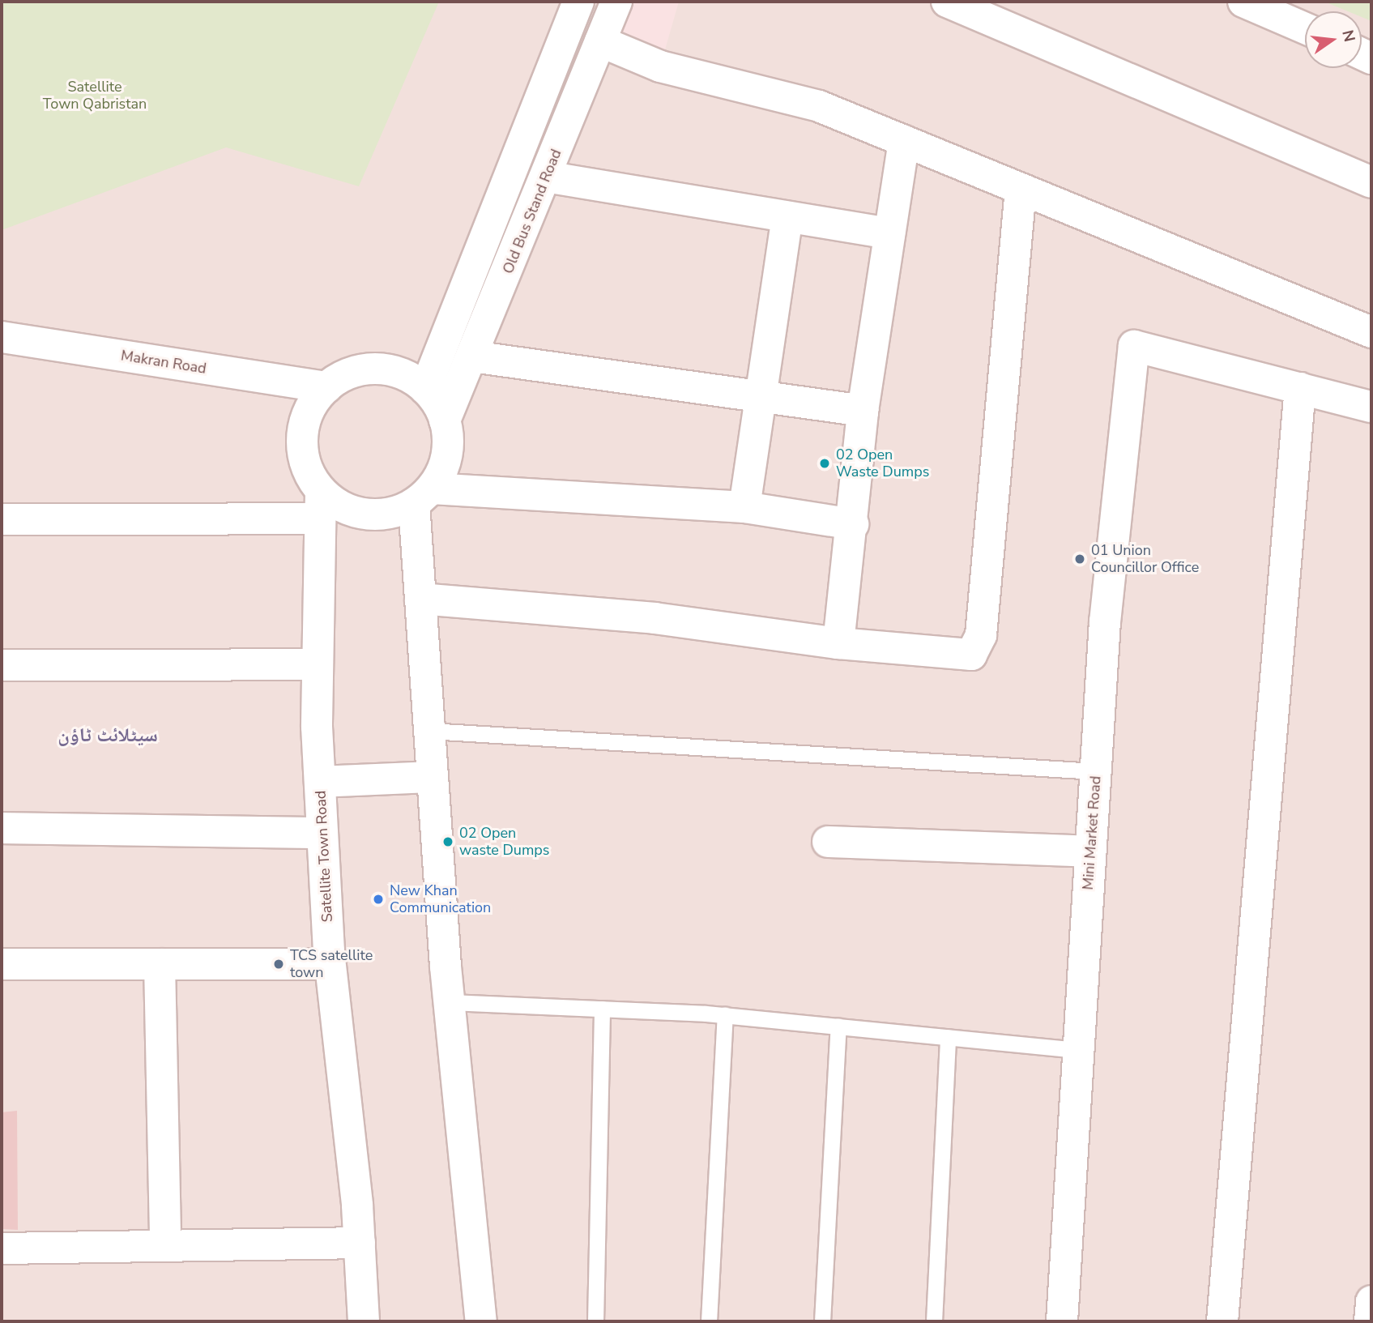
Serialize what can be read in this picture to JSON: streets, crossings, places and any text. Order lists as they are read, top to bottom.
{
  "streets": {
    "street": [
      "Old Bus Stand Road",
      "Makran Road",
      "Mini Market Road",
      "Satellite Town Road"
    ]
  },
  "crossings": [
    ["Old Bus Stand Road", "Makran Road"],
    ["Old Bus Stand Road", "Satellite Town Road"],
    ["Makran Road", "Satellite Town Road"]
  ],
  "districts": ["سیٹلائٹ ٹاؤن"],
  "parks": ["Satellite Town Qabristan"],
  "places": [
    "02 Open Waste Dumps",
    "01 Union Councillor Office",
    "02 Open waste Dumps",
    "New Khan Communication",
    "TCS satellite town"
  ],
  "north": "right"
}
